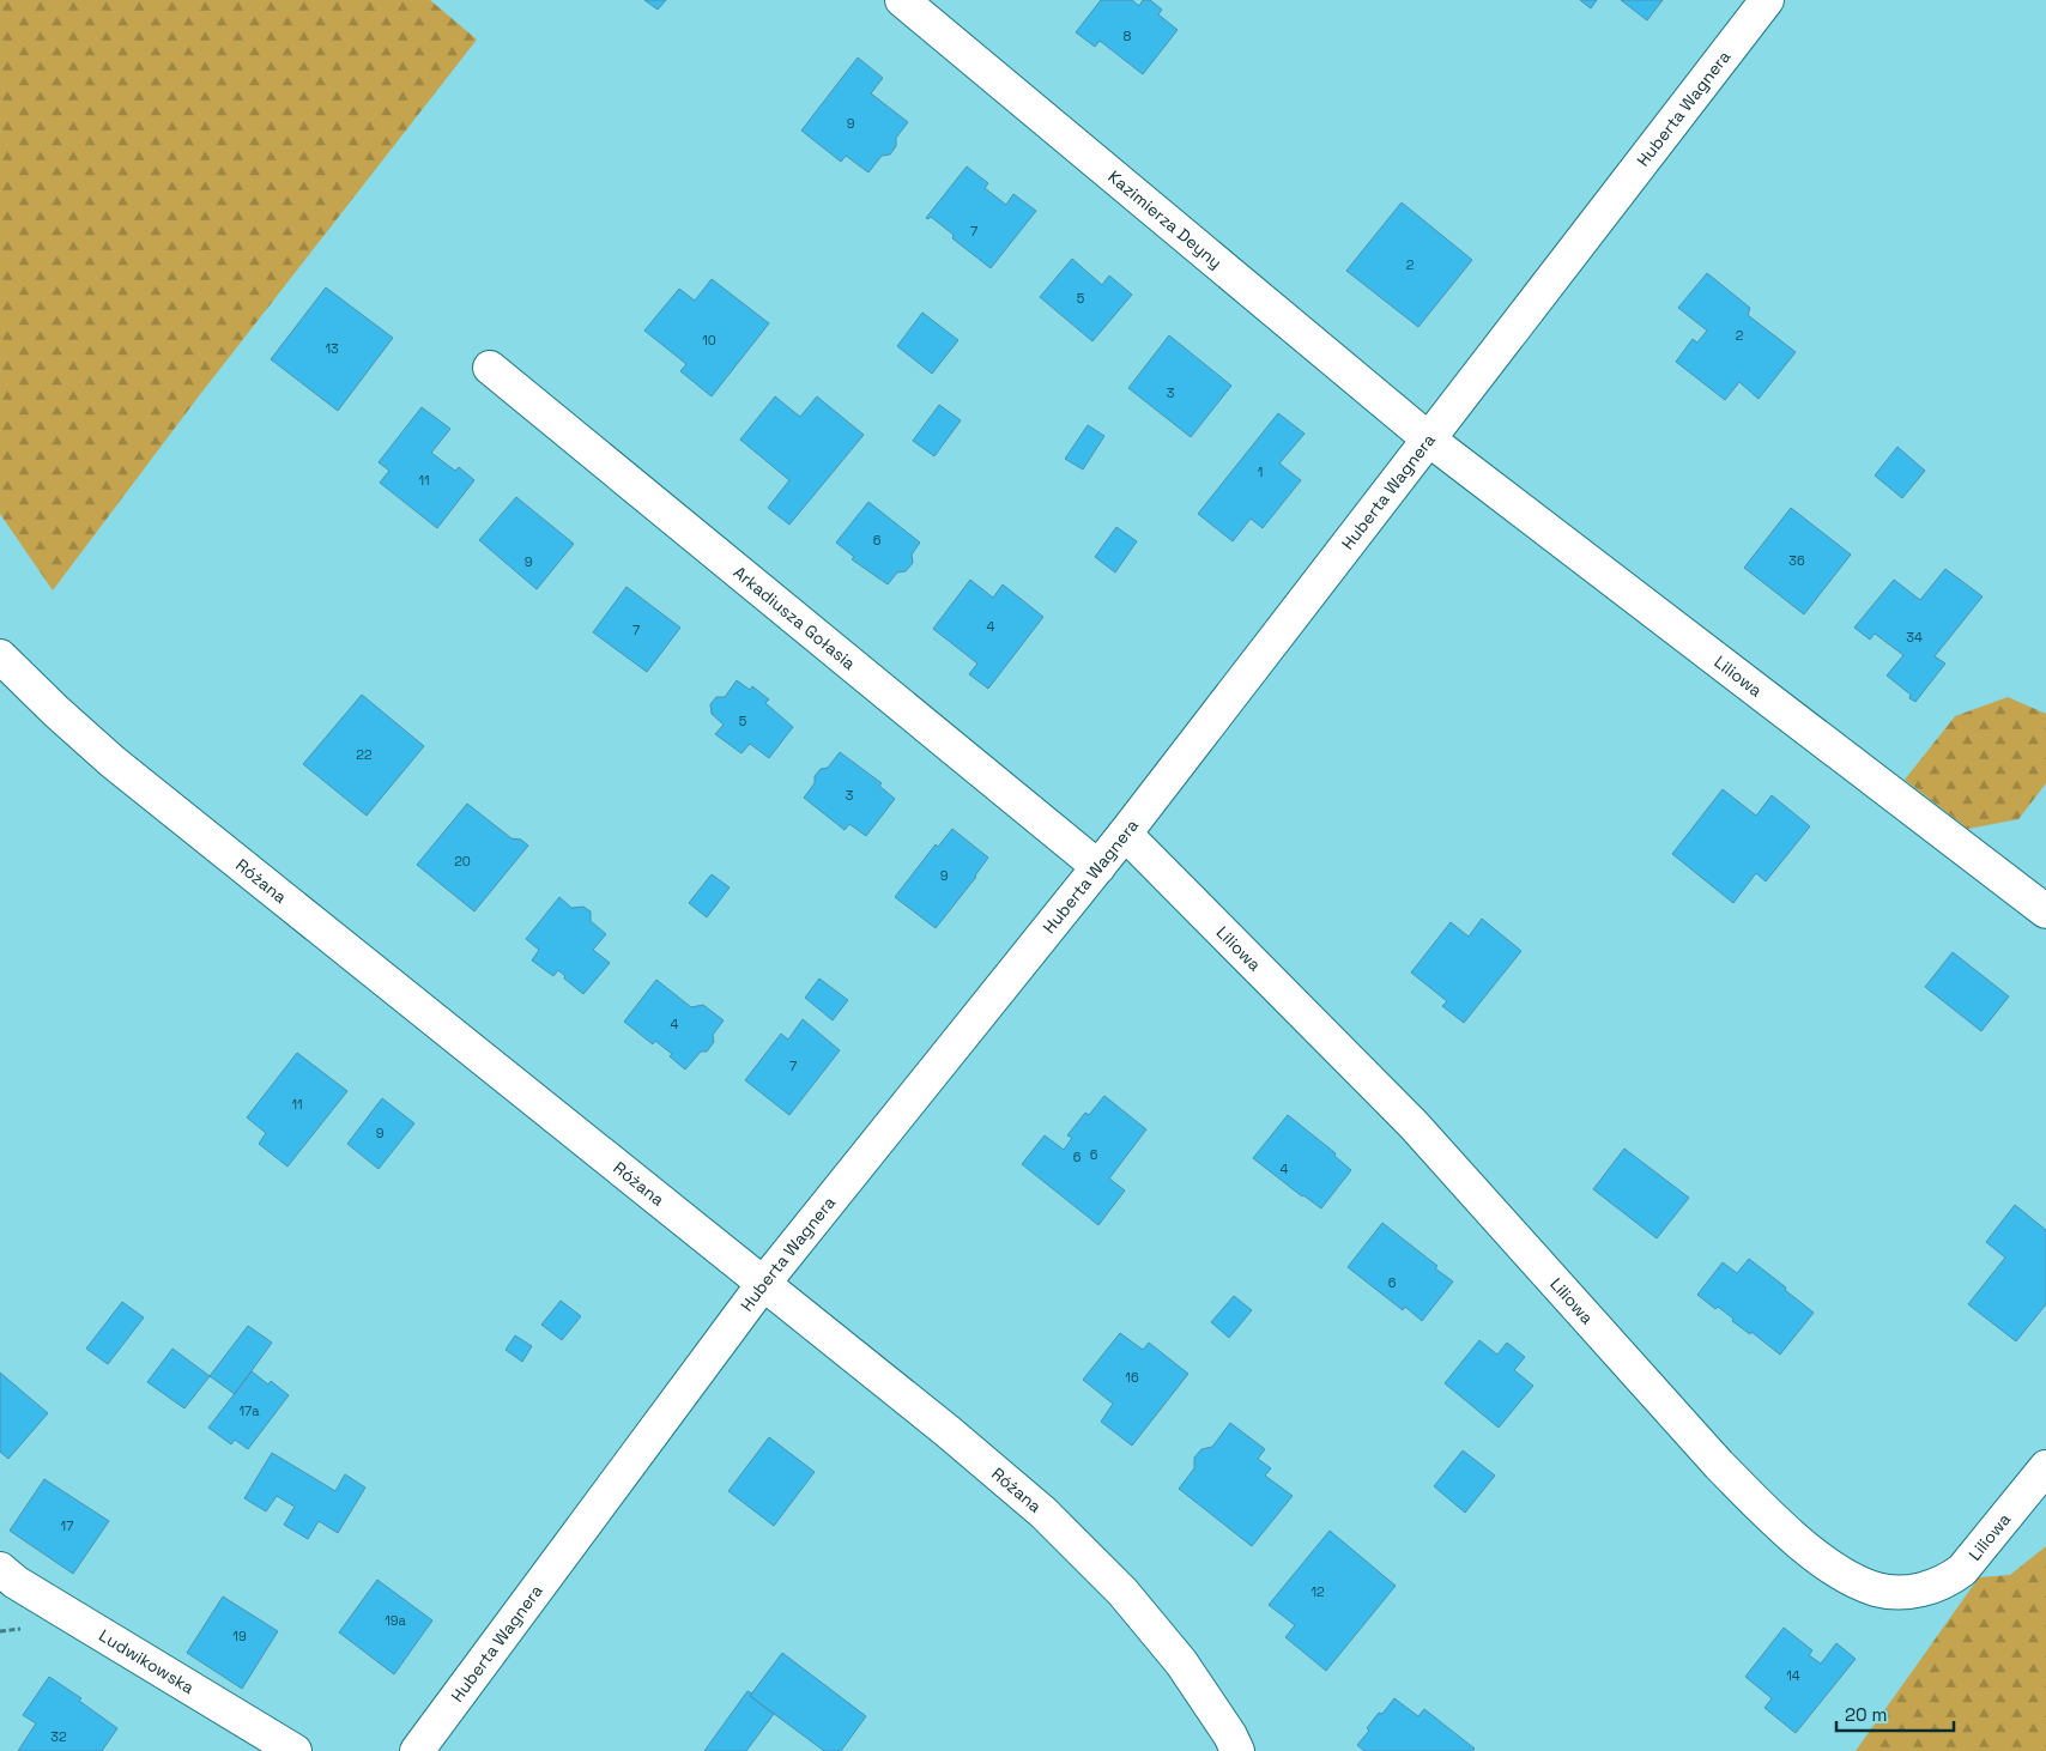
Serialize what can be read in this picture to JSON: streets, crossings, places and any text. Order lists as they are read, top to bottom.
{
  "streets": {
    "street": [
      "Huberta Wagnera",
      "Kazimierza Deyny",
      "Arkadiusza Gołasia",
      "Liliowa",
      "Różana",
      "Ludwikowska"
    ]
  },
  "crossings": [
    ["Huberta Wagnera", "Kazimierza Deyny"],
    ["Huberta Wagnera", "Arkadiusza Gołasia"],
    ["Huberta Wagnera", "Liliowa"],
    ["Huberta Wagnera", "Różana"],
    ["Kazimierza Deyny", "Liliowa"]
  ],
  "house_numbers": [
    "8",
    "9",
    "7",
    "2",
    "5",
    "2",
    "10",
    "13",
    "3",
    "1",
    "11",
    "6",
    "36",
    "9",
    "4",
    "7",
    "34",
    "5",
    "22",
    "3",
    "20",
    "9",
    "4",
    "7",
    "11",
    "9",
    "6",
    "6",
    "4",
    "6",
    "16",
    "17a",
    "17",
    "12",
    "19a",
    "19",
    "14",
    "32"
  ],
  "scale_bar": "20 m"
}
